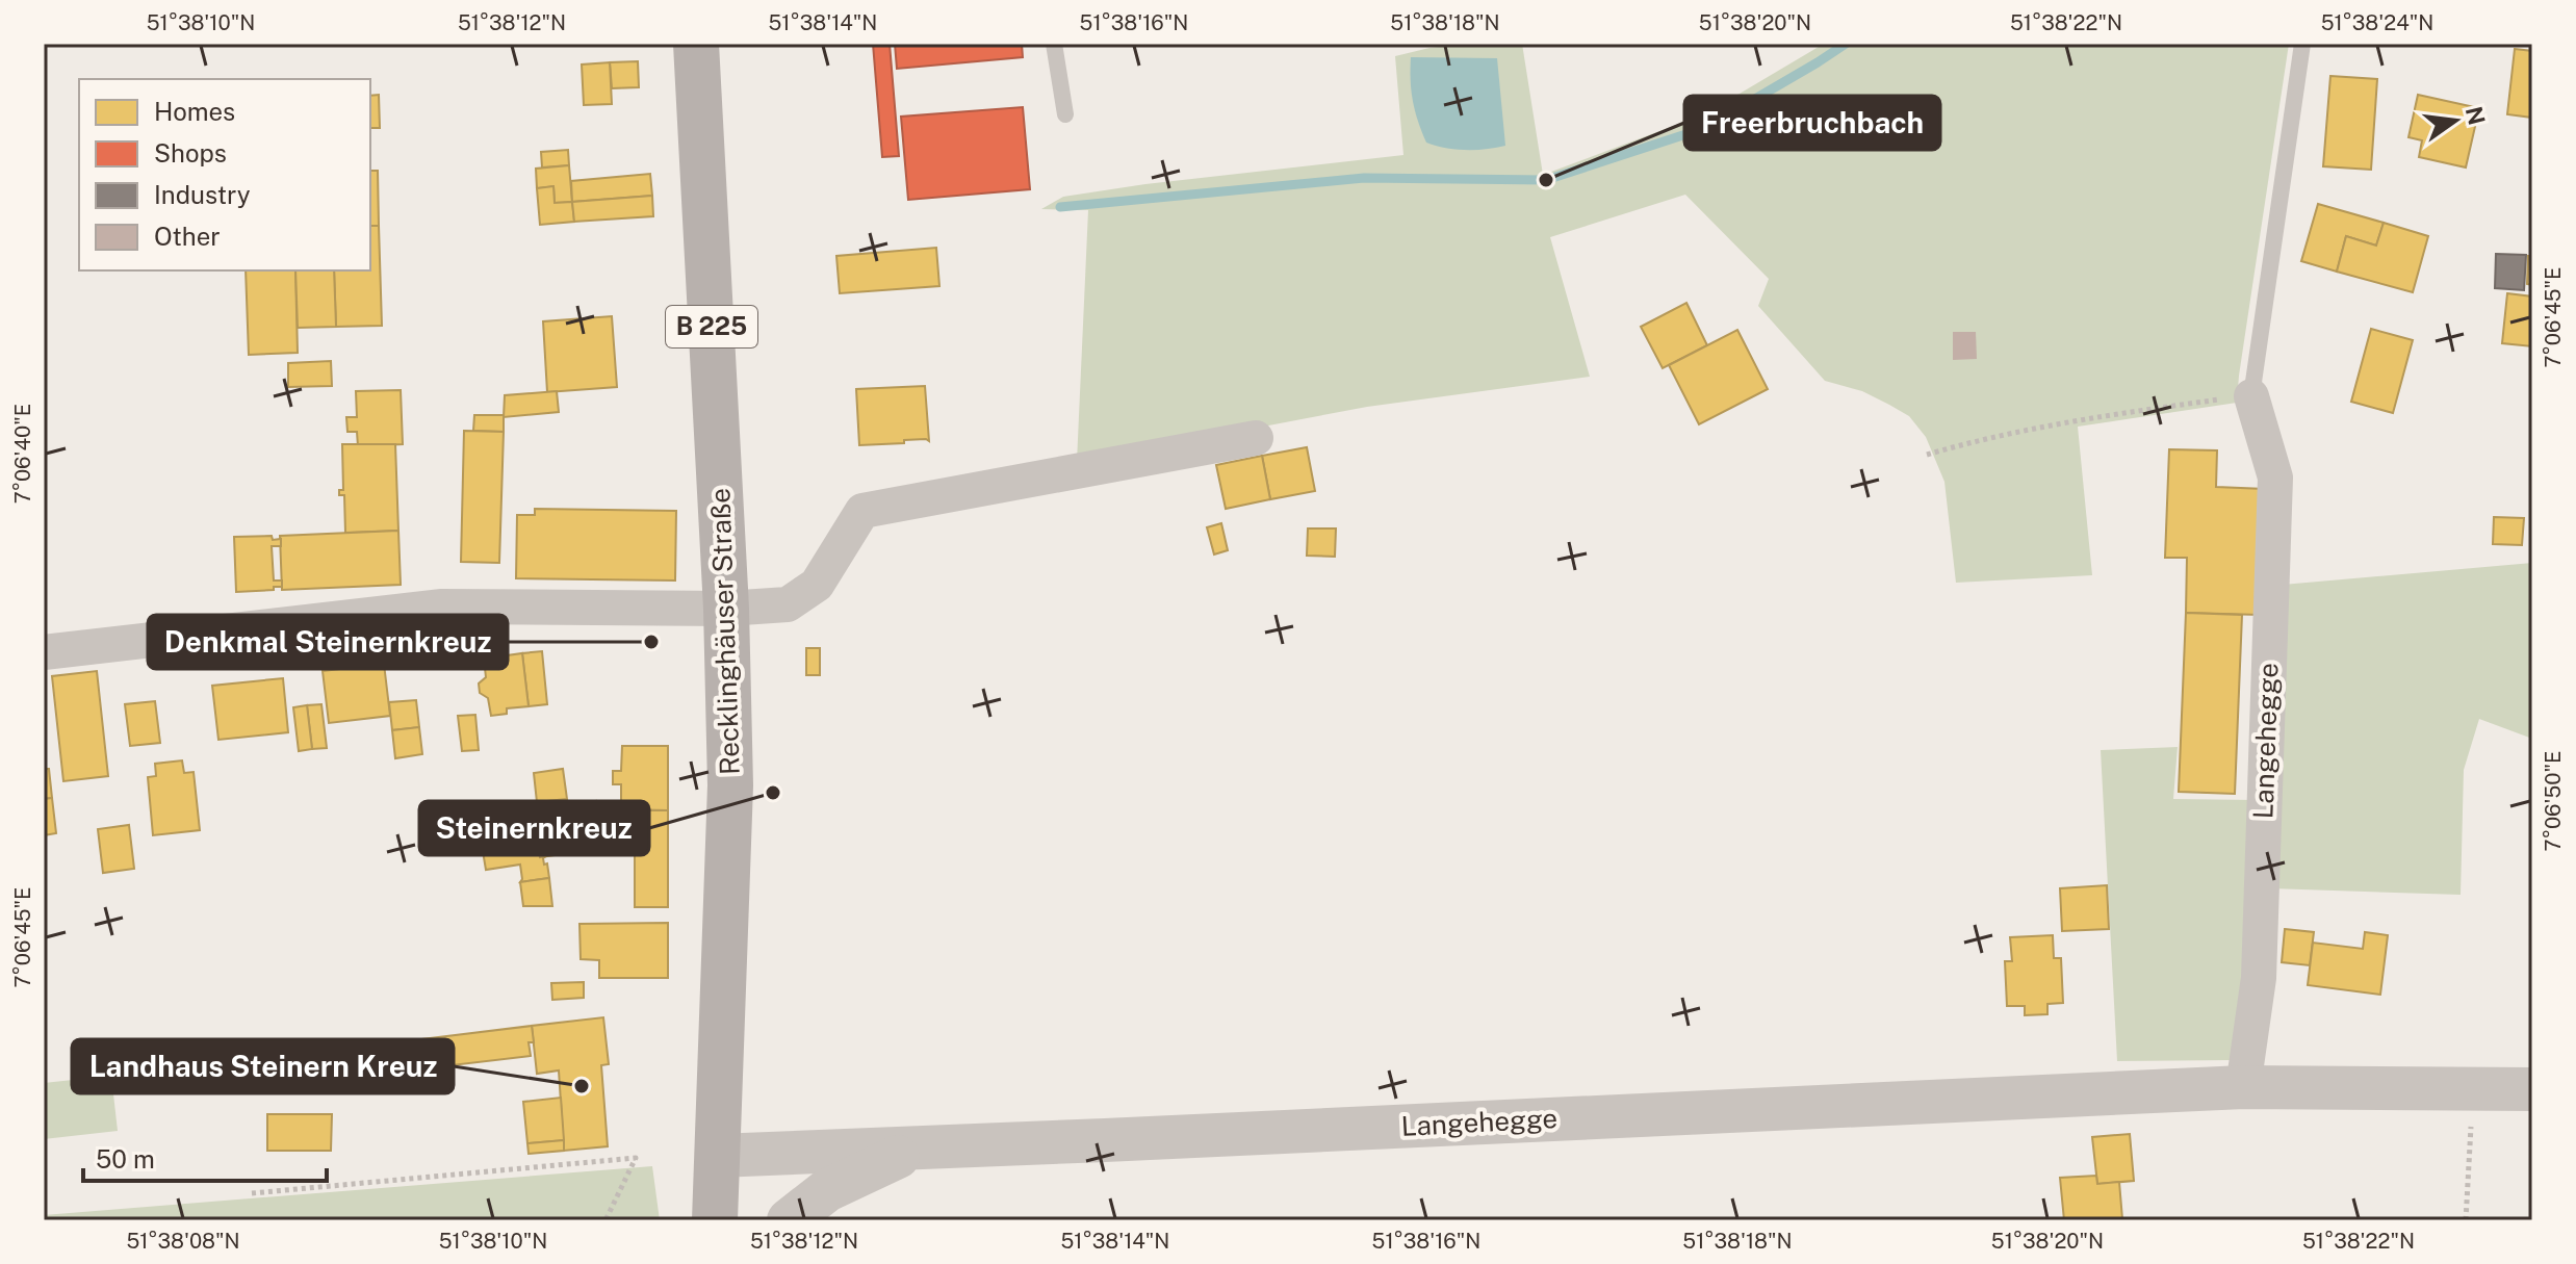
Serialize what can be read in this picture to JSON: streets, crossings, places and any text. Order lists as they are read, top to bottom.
{
  "streets": {
    "main road": ["B 225", "Recklinghäuser Straße"],
    "street": ["Langehegge"]
  },
  "crossings": [
    ["Recklinghäuser Straße", "Langehegge"]
  ],
  "places": [
    "Freerbruchbach",
    "Denkmal Steinernkreuz",
    "Steinernkreuz",
    "Landhaus Steinern Kreuz"
  ],
  "legend": [
    "Homes",
    "Shops",
    "Industry",
    "Other"
  ],
  "scale_bar": "50 m",
  "north": "right",
  "coordinates": [
    "51°38'10\"N",
    "51°38'12\"N",
    "51°38'14\"N",
    "51°38'16\"N",
    "51°38'18\"N",
    "51°38'20\"N",
    "51°38'22\"N",
    "51°38'24\"N",
    "7°06'45\"E",
    "7°06'40\"E",
    "7°06'50\"E",
    "51°38'08\"N"
  ]
}
